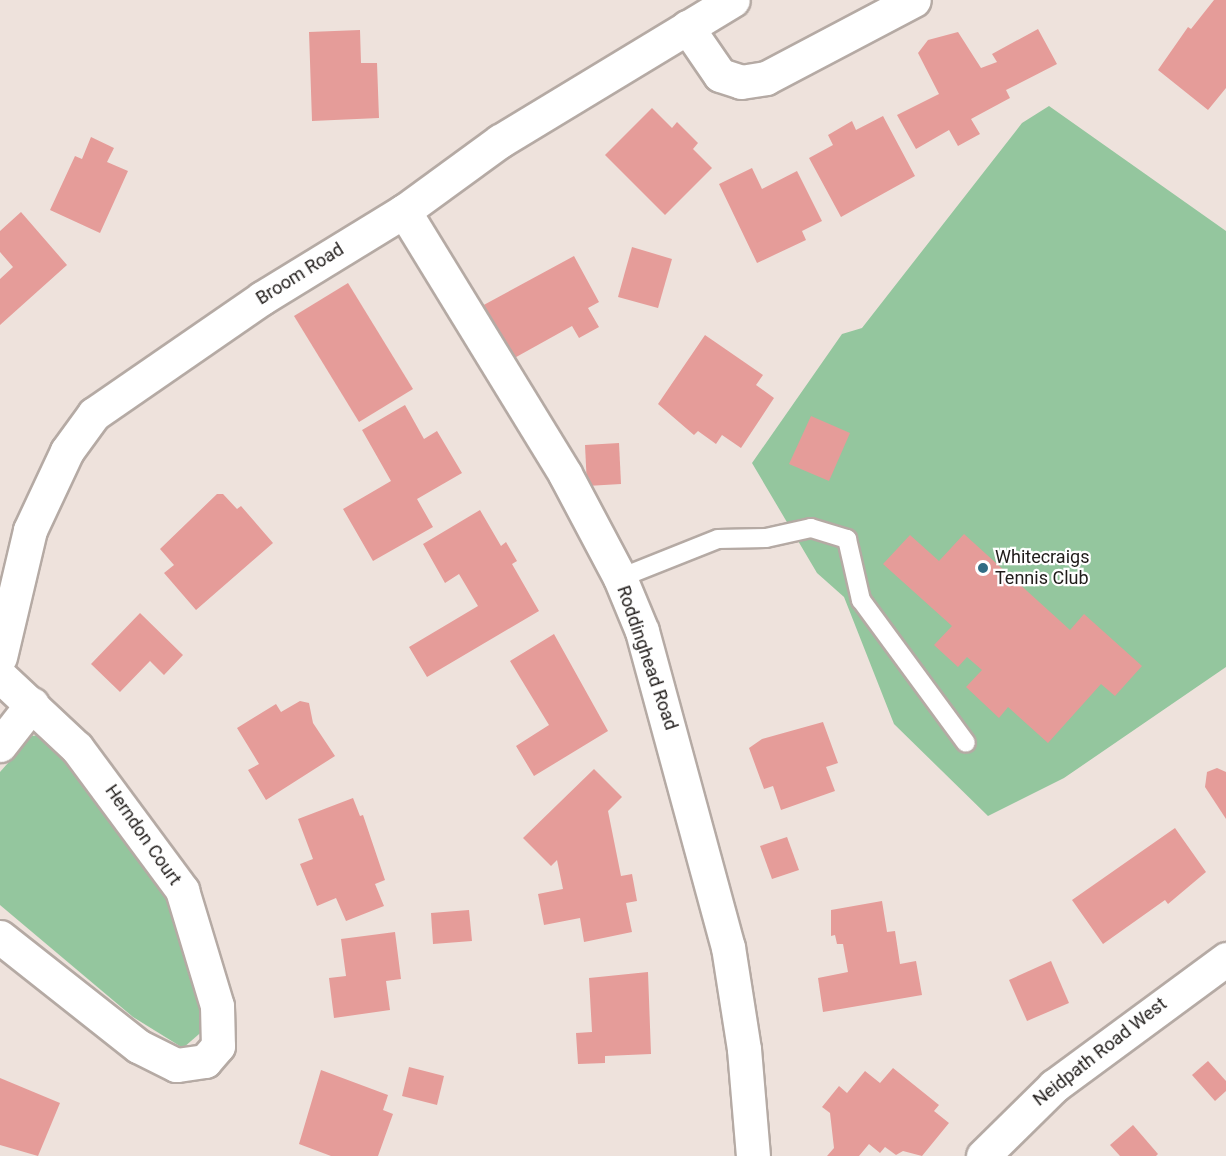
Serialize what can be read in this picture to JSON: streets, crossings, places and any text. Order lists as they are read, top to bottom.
{
  "streets": {
    "street": [
      "Broom Road",
      "Roddinghead Road",
      "Herndon Court",
      "Neidpath Road West"
    ]
  },
  "crossings": [
    ["Broom Road", "Roddinghead Road"]
  ],
  "places": ["Whitecraigs Tennis Club"]
}
